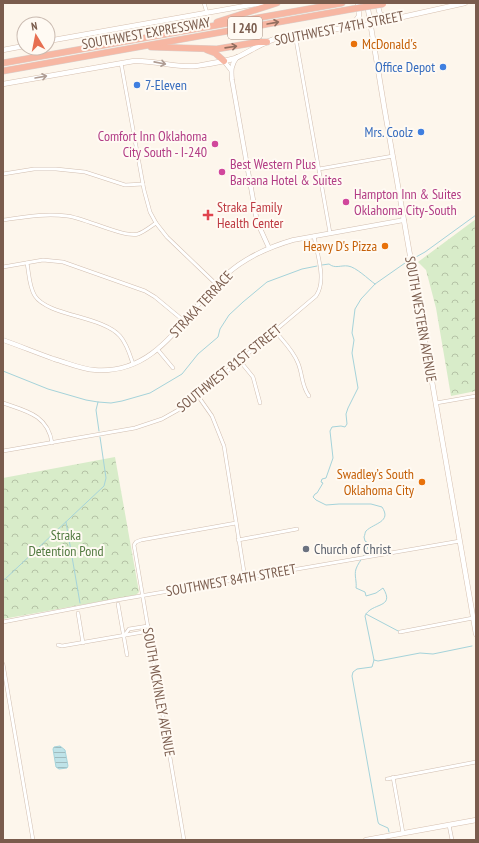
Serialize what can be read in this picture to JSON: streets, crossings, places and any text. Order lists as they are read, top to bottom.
{
  "streets": {
    "highway": ["I 240", "SOUTHWEST EXPRESSWAY"],
    "main road": ["SOUTHWEST 74TH STREET", "SOUTH WESTERN AVENUE"],
    "street": [
      "STRAKA TERRACE",
      "SOUTHWEST 81ST STREET",
      "SOUTHWEST 84TH STREET",
      "SOUTH MCKINLEY AVENUE"
    ]
  },
  "crossings": [
    ["SOUTHWEST 74TH STREET", "SOUTH WESTERN AVENUE"],
    ["STRAKA TERRACE", "SOUTH WESTERN AVENUE"],
    ["STRAKA TERRACE", "SOUTHWEST 81ST STREET"],
    ["SOUTH WESTERN AVENUE", "SOUTHWEST 84TH STREET"],
    ["SOUTHWEST 84TH STREET", "SOUTH MCKINLEY AVENUE"]
  ],
  "parks": ["Straka Detention Pond"],
  "places": {
    "other": [
      "McDonald's",
      "Office Depot",
      "7-Eleven",
      "Mrs. Coolz",
      "Comfort Inn Oklahoma City South - I-240",
      "Best Western Plus Barsana Hotel & Suites",
      "Hampton Inn & Suites Oklahoma City-South",
      "Heavy D's Pizza",
      "Swadley’s South Oklahoma City",
      "Church of Christ"
    ],
    "health": ["Straka Family Health Center"]
  },
  "north": "top"
}
